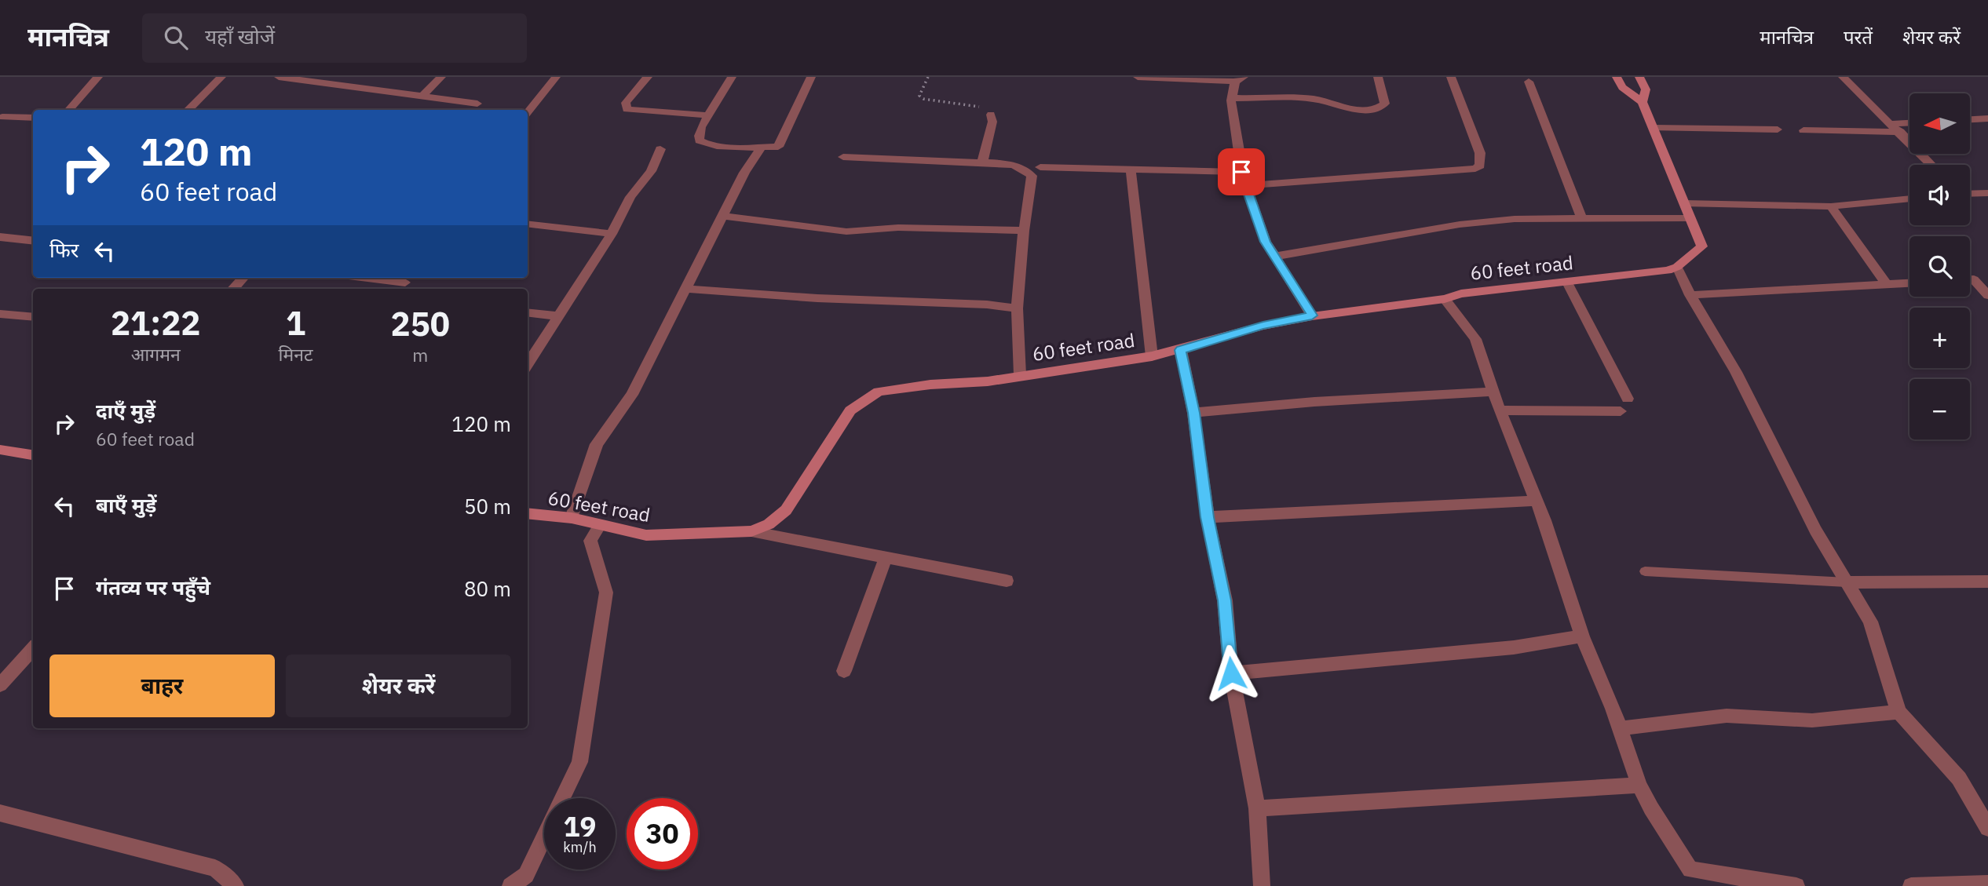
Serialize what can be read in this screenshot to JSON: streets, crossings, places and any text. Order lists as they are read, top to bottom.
{
  "streets": {
    "street": ["60 feet road"]
  },
  "north": "left",
  "page": {
    "header": "मानचित्र",
    "search": "यहाँ खोजें",
    "nav": ["मानचित्र", "परतें", "शेयर करें"],
    "map_buttons": ["+", "−"],
    "turn": ["120 m", "60 feet road"],
    "then": "फिर",
    "eta": [
      "21:22",
      "आगमन",
      "1",
      "मिनट",
      "250",
      "m"
    ],
    "list": [
      {
        "name": "दाएँ मुड़ें",
        "note": "60 feet road",
        "value": "120 m"
      },
      {
        "name": "बाएँ मुड़ें",
        "value": "50 m"
      },
      {
        "name": "गंतव्य पर पहुँचे",
        "value": "80 m"
      }
    ],
    "buttons": ["बाहर", "शेयर करें"],
    "speed": "19 km/h",
    "limit": "30"
  }
}
